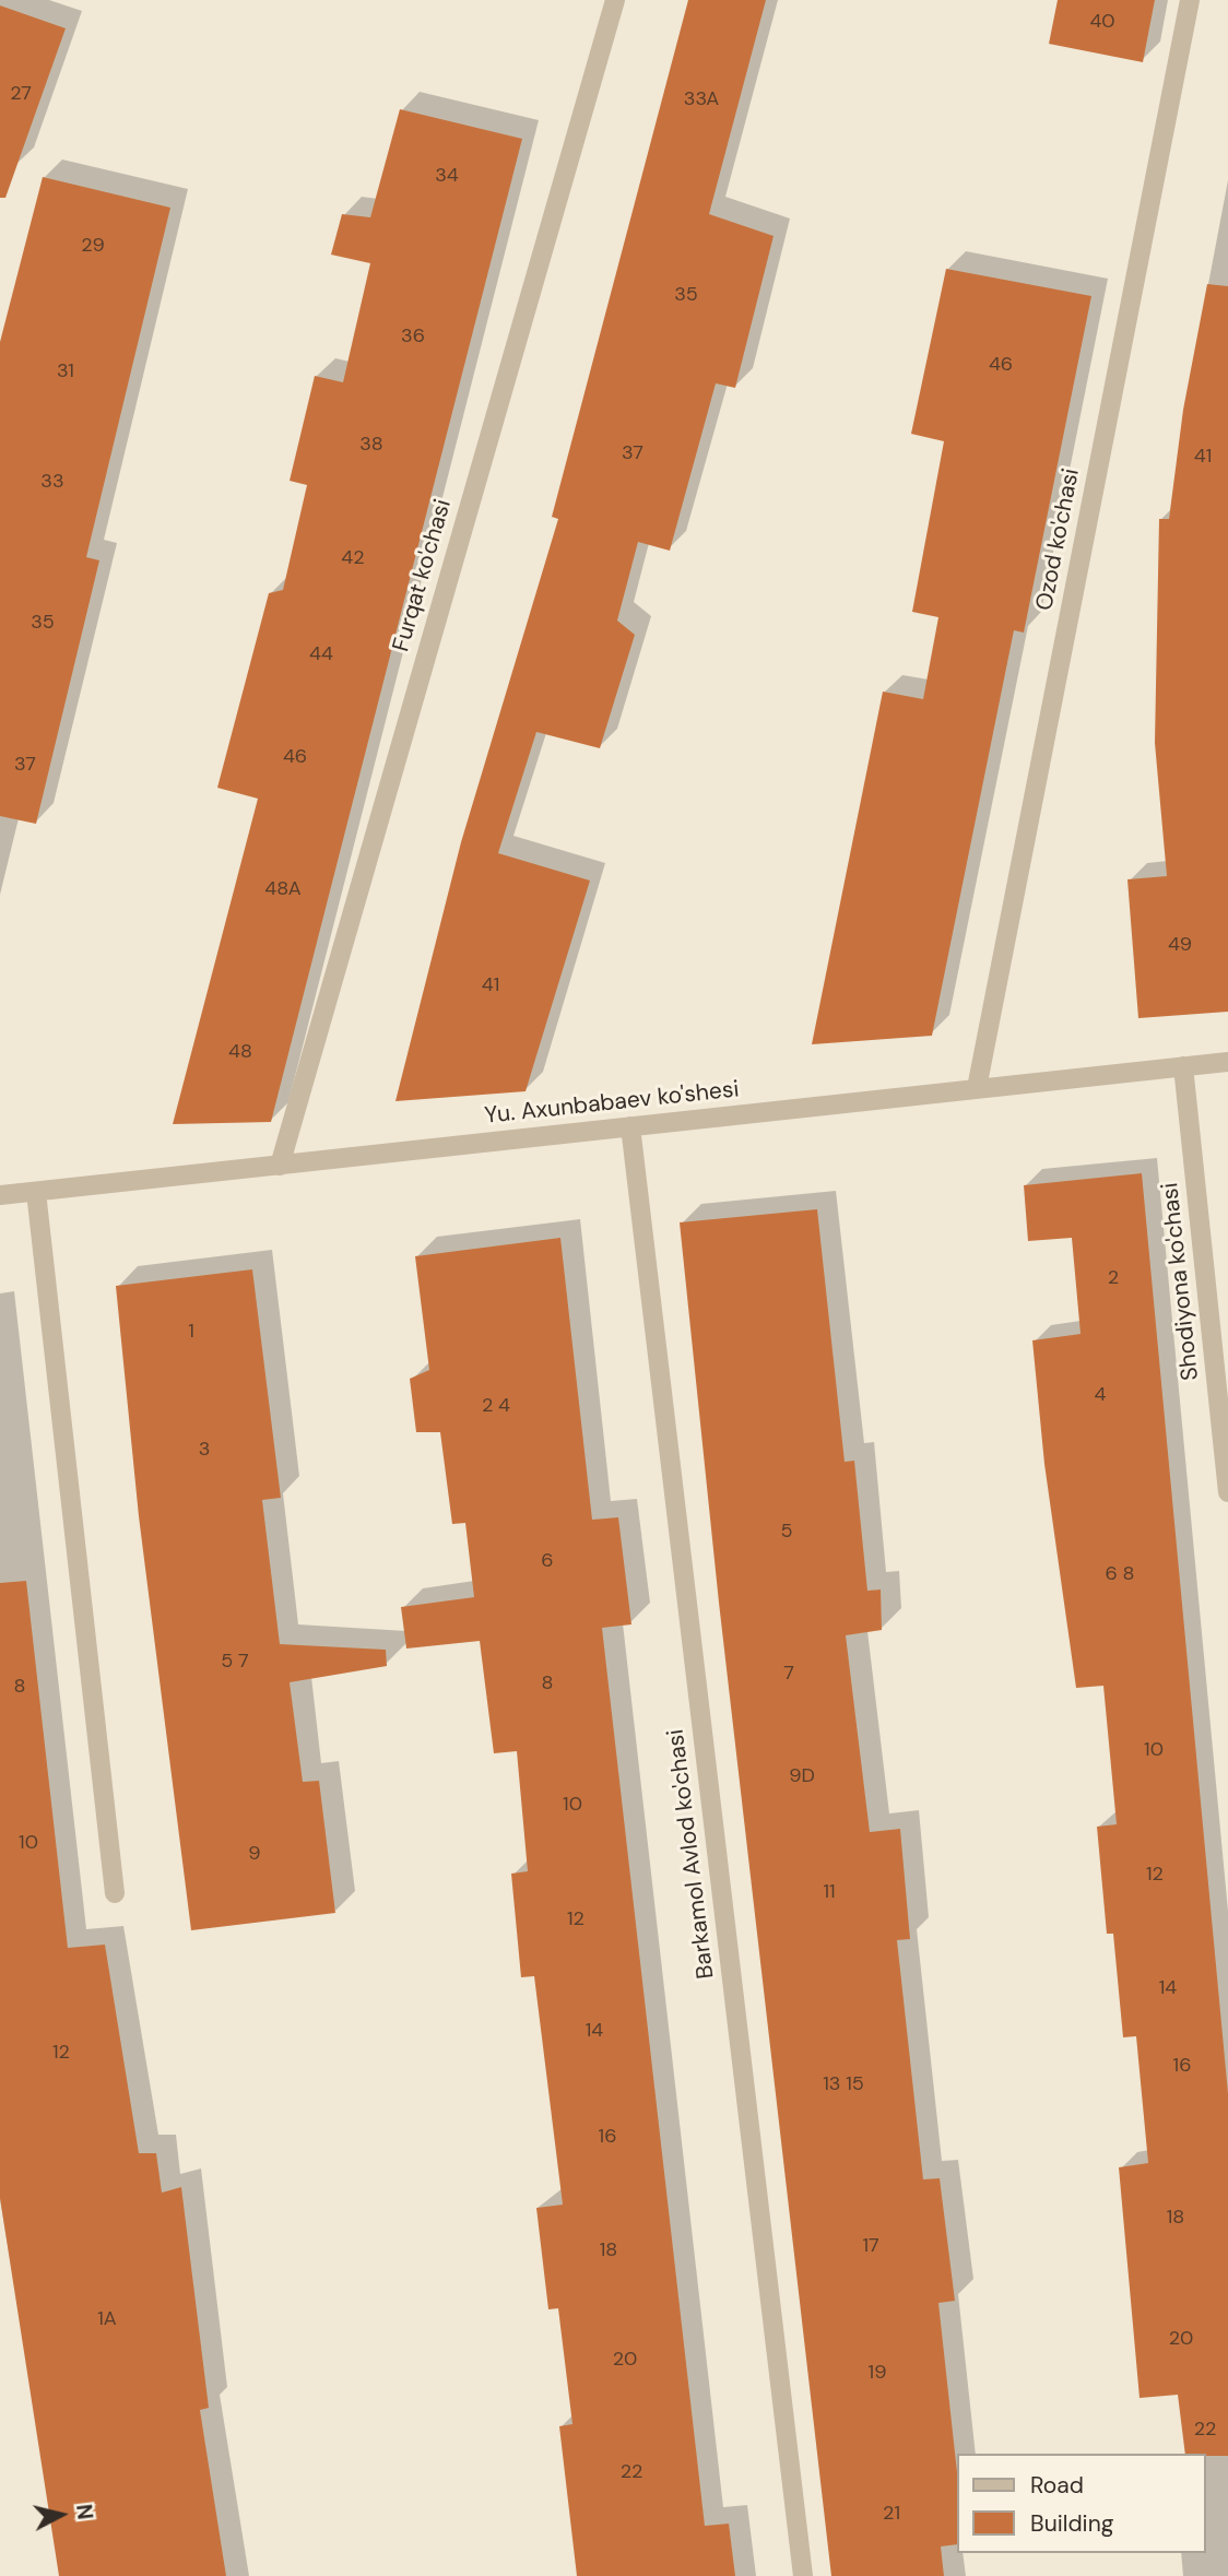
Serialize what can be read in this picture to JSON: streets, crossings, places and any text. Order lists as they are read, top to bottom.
{
  "streets": {
    "street": [
      "Ozod ko'chasi",
      "Furqat ko'chasi",
      "Yu. Axunbabaev ko'shesi",
      "Shodiyona ko'chasi",
      "Barkamol Avlod ko'chasi"
    ]
  },
  "crossings": [
    ["Ozod ko'chasi", "Yu. Axunbabaev ko'shesi"],
    ["Furqat ko'chasi", "Yu. Axunbabaev ko'shesi"],
    ["Yu. Axunbabaev ko'shesi", "Shodiyona ko'chasi"],
    ["Yu. Axunbabaev ko'shesi", "Barkamol Avlod ko'chasi"]
  ],
  "house_numbers": [
    "40",
    "27",
    "33A",
    "34",
    "29",
    "35",
    "36",
    "46",
    "31",
    "38",
    "37",
    "41",
    "33",
    "42",
    "35",
    "44",
    "46",
    "37",
    "48A",
    "49",
    "41",
    "48",
    "2",
    "1",
    "4",
    "2 4",
    "3",
    "5",
    "6",
    "6 8",
    "5 7",
    "7",
    "8",
    "8",
    "10",
    "9D",
    "10",
    "10",
    "9",
    "12",
    "11",
    "12",
    "14",
    "14",
    "12",
    "16",
    "13 15",
    "16",
    "18",
    "17",
    "18",
    "1A",
    "20",
    "20",
    "19",
    "22",
    "22",
    "21"
  ],
  "legend": ["Road", "Building"],
  "north": "right"
}
